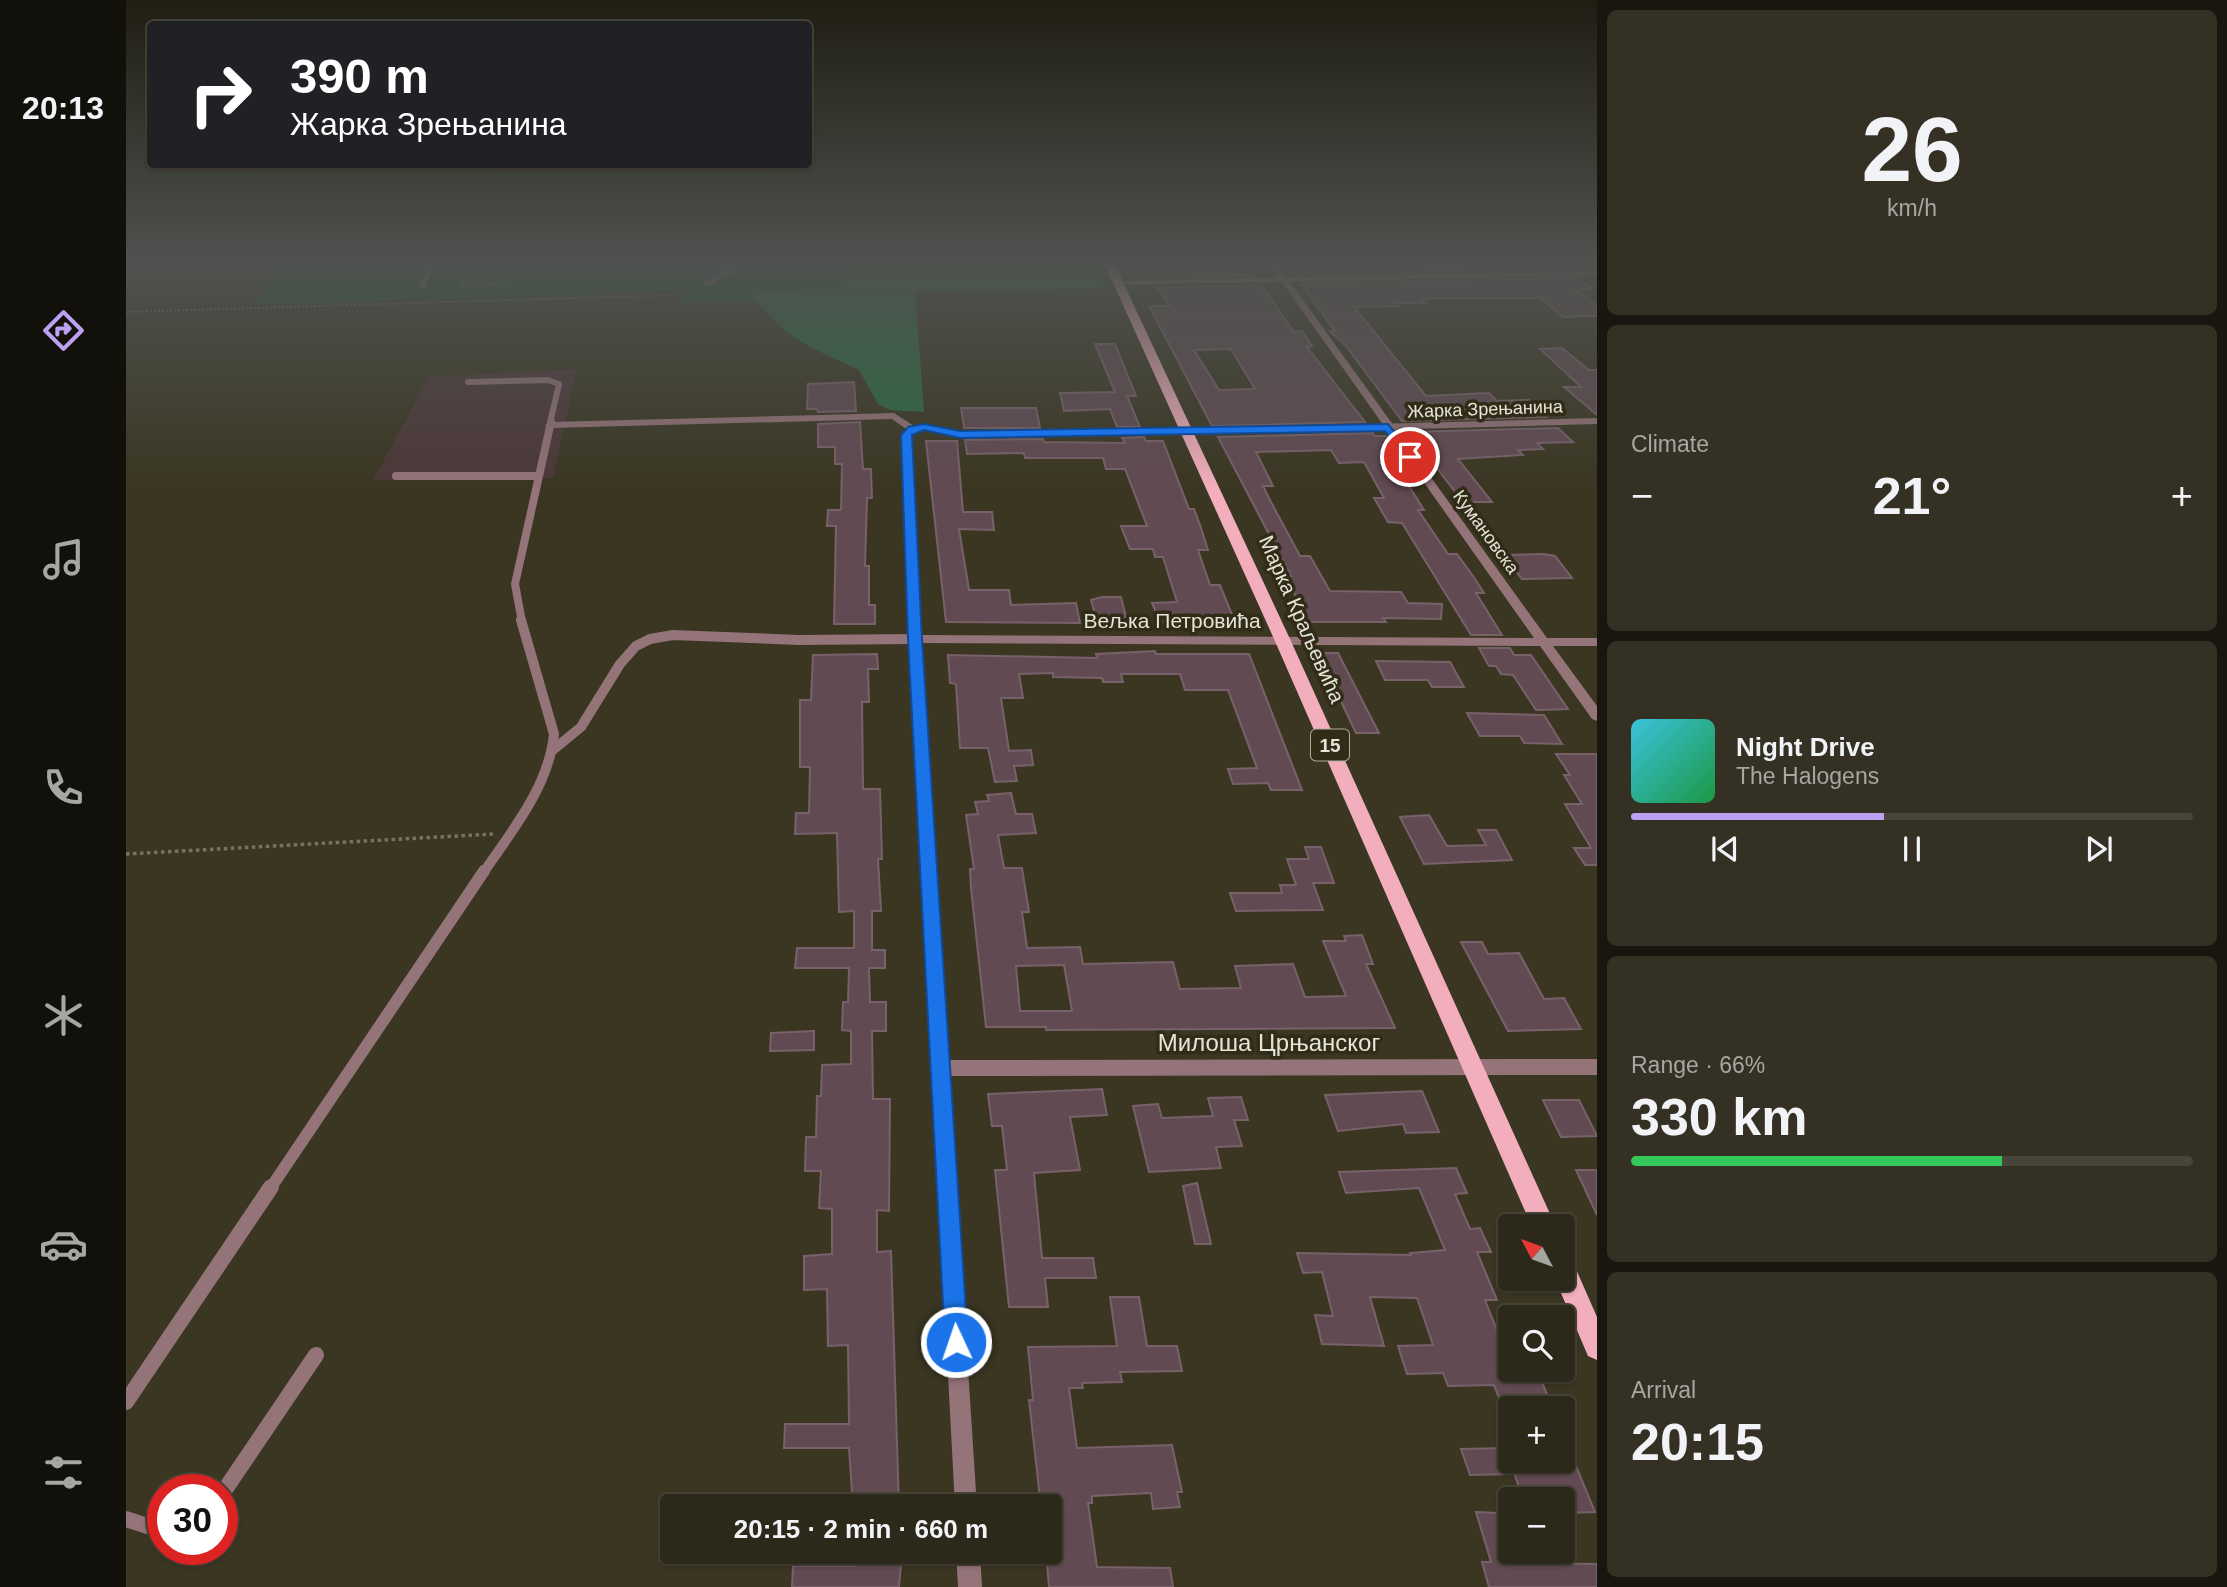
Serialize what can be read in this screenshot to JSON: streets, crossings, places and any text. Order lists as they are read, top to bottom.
{
  "streets": {
    "main road": ["Марка Краљевића", "15"],
    "street": [
      "Жарка Зрењанина",
      "Кумановска",
      "Вељка Петровића",
      "Милоша Црњанског"
    ]
  },
  "crossings": [
    ["Жарка Зрењанина", "Кумановска"],
    ["Жарка Зрењанина", "Марка Краљевића"],
    ["Кумановска", "Вељка Петровића"],
    ["Марка Краљевића", "Вељка Петровића"],
    ["Марка Краљевића", "Милоша Црњанског"]
  ],
  "north": "top left",
  "page": {
    "tabs": "20:13",
    "tile": [
      ["26", "km/h"],
      "Climate",
      ["Range · 66%", "330 km"],
      ["Arrival", "20:15"]
    ],
    "turn": ["390 m", "Жарка Зрењанина"],
    "heat": ["−", "21°", "+"],
    "song": ["Night Drive", "The Halogens"],
    "map_buttons": ["+", "−"],
    "limit": "30",
    "trip": "20:15 · 2 min · 660 m"
  }
}
